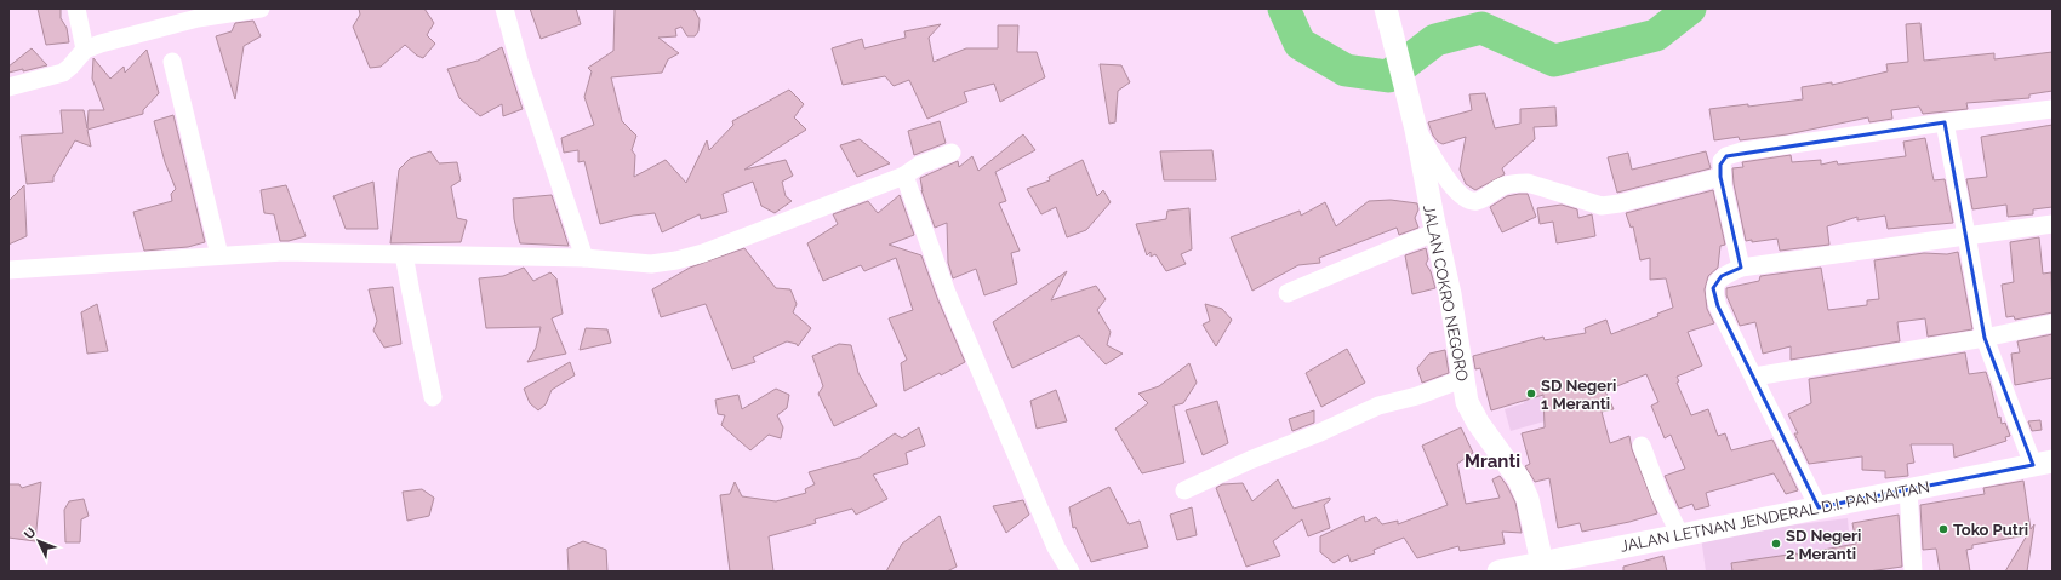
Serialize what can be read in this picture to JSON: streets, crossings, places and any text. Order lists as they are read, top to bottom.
{
  "streets": {
    "street": ["JALAN COKRO NEGORO", "JALAN LETNAN JENDERAL D.I. PANJAITAN"]
  },
  "crossings": [
    ["JALAN COKRO NEGORO", "JALAN LETNAN JENDERAL D.I. PANJAITAN"]
  ],
  "districts": ["Mranti"],
  "places": ["SD Negeri 1 Meranti", "Toko Putri", "SD Negeri 2 Meranti"],
  "north": "top left"
}
